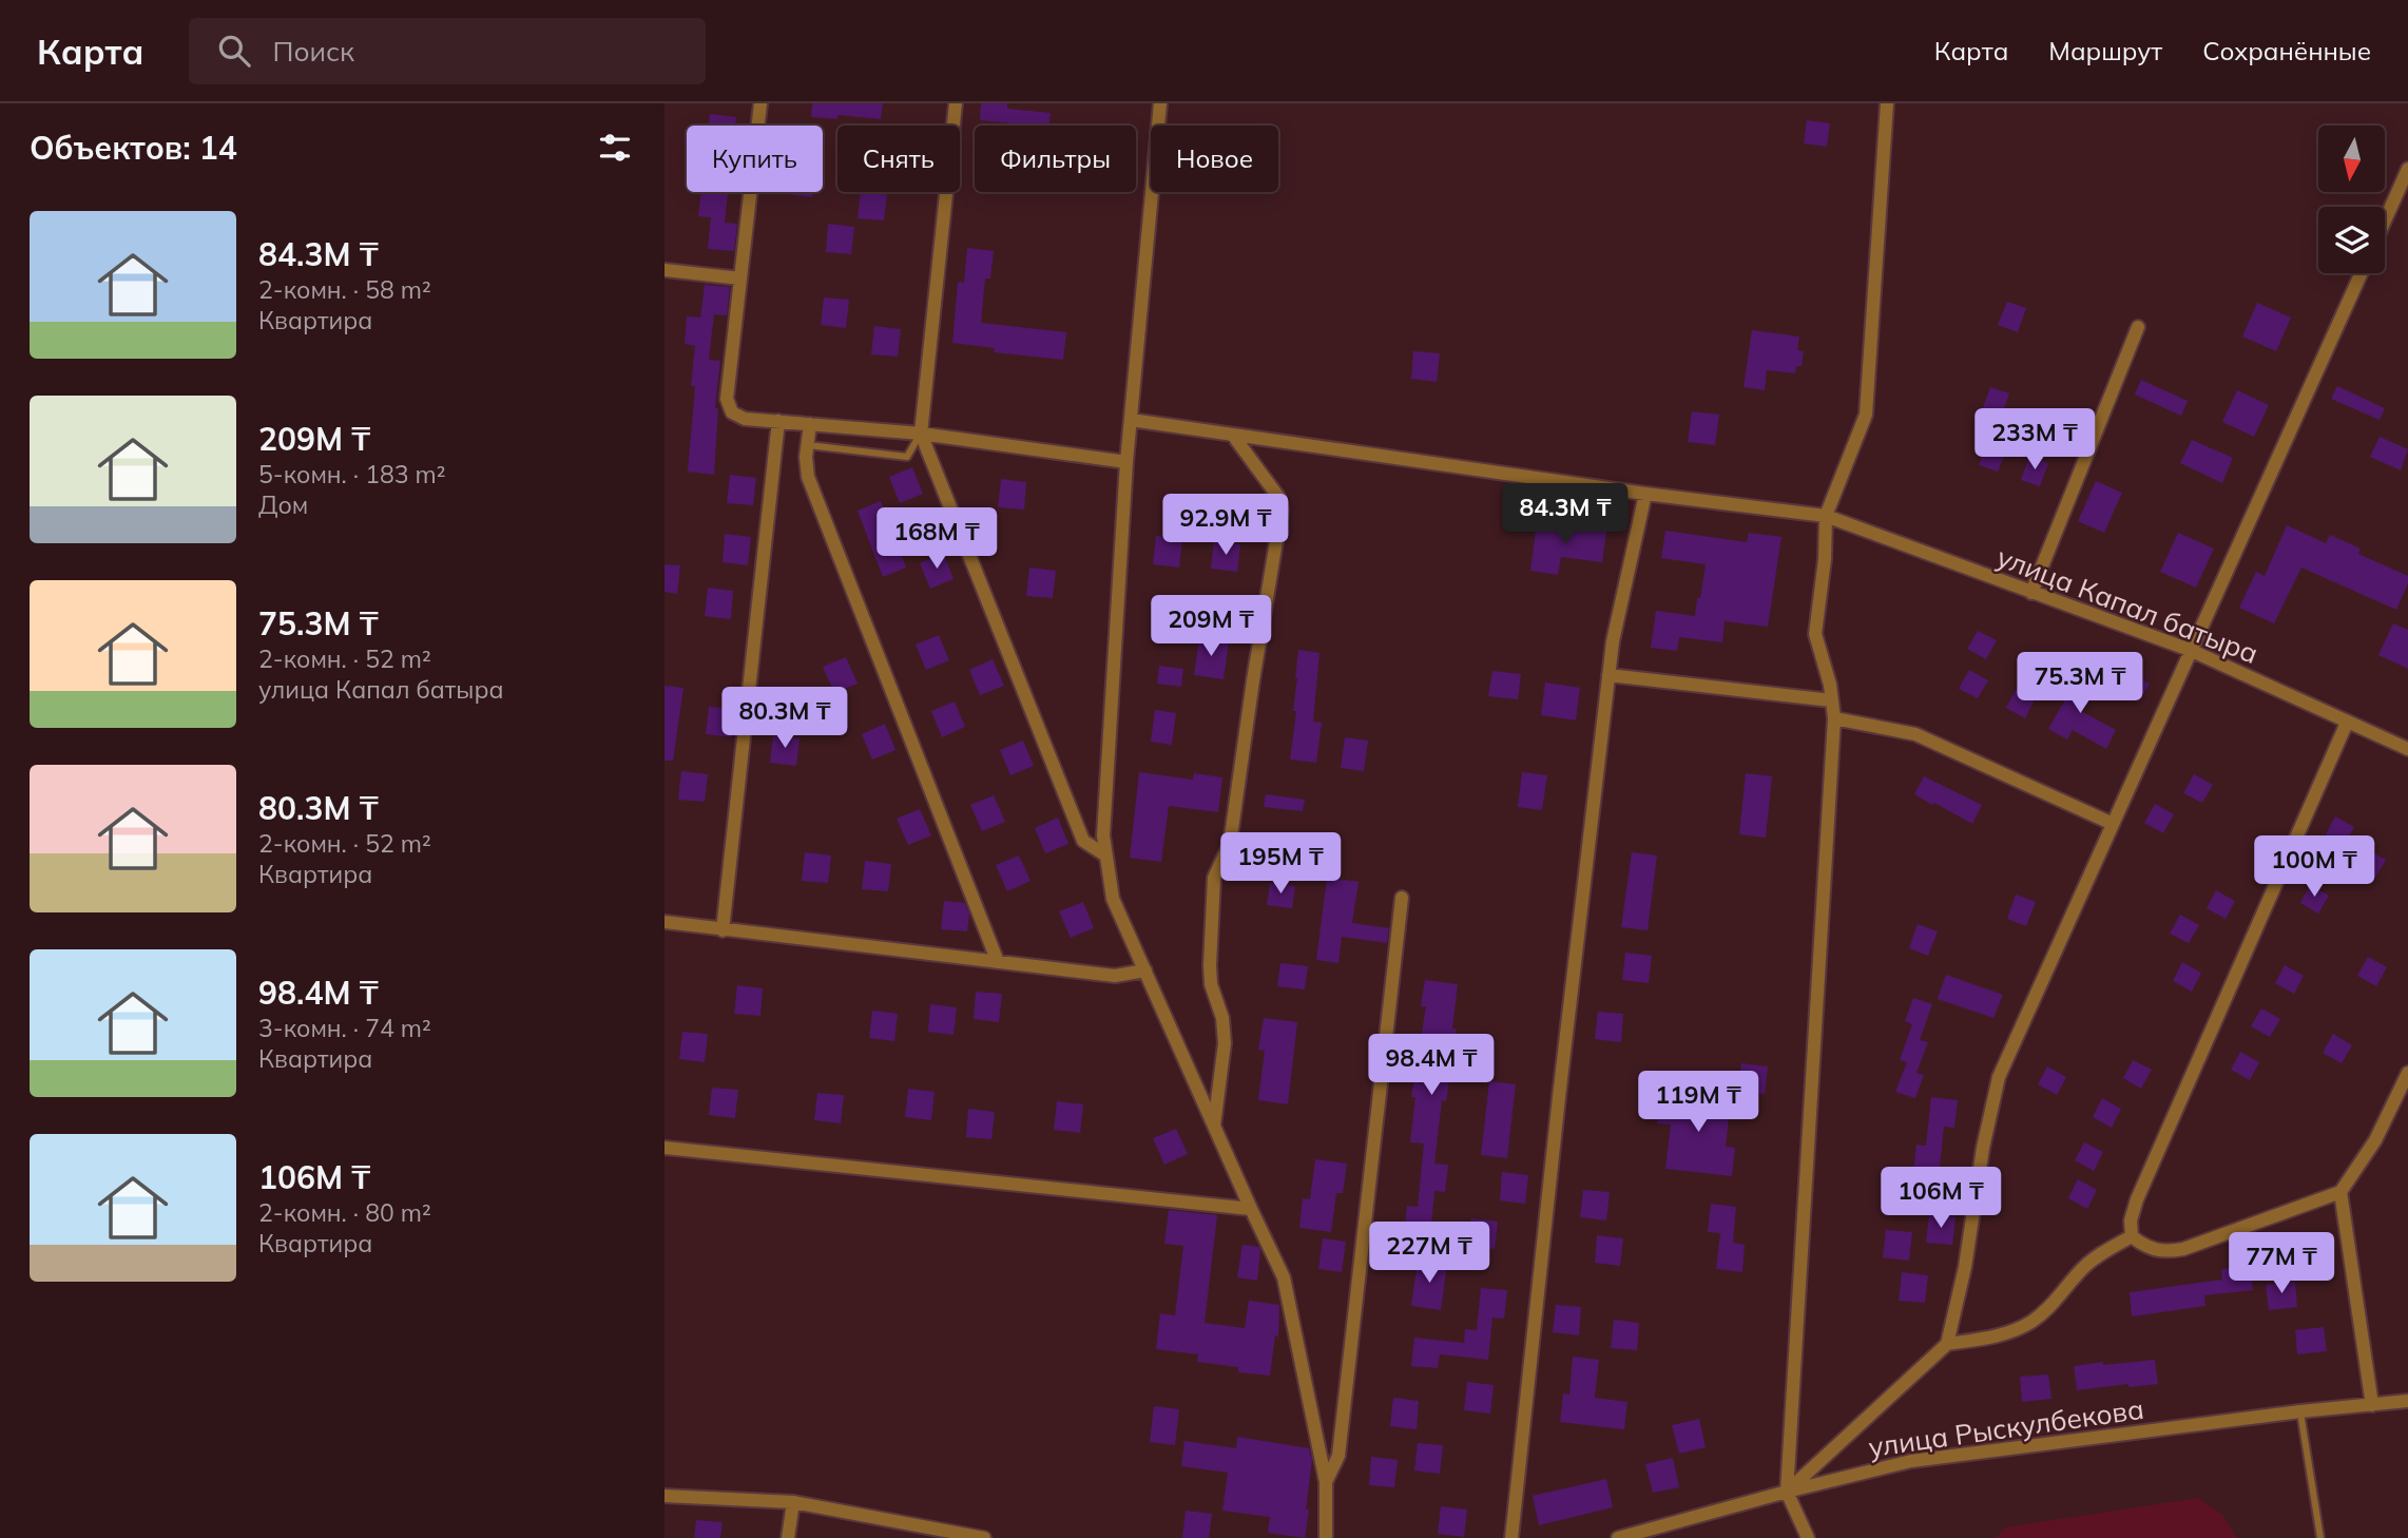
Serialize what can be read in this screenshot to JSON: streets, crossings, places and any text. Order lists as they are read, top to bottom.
{
  "streets": {
    "street": ["улица Капал батыра", "улица Рыскулбекова"]
  },
  "north": "bottom",
  "page": {
    "header": "Карта",
    "search": "Поиск",
    "nav": ["Карта", "Маршрут", "Сохранённые"],
    "heading": "Объектов: 14",
    "chip": [
      "Купить",
      "Снять",
      "Фильтры",
      "Новое"
    ],
    "list": [
      {
        "name": "84.3M ₸",
        "note": "2-комн. · 58 m² · Квартира"
      },
      {
        "name": "209M ₸",
        "note": "5-комн. · 183 m² · Дом"
      },
      {
        "name": "75.3M ₸",
        "note": "2-комн. · 52 m² · улица Капал батыра"
      },
      {
        "name": "80.3M ₸",
        "note": "2-комн. · 52 m² · Квартира"
      },
      {
        "name": "98.4M ₸",
        "note": "3-комн. · 74 m² · Квартира"
      },
      {
        "name": "106M ₸",
        "note": "2-комн. · 80 m² · Квартира"
      }
    ],
    "price": [
      "233M ₸",
      "84.3M ₸",
      "92.9M ₸",
      "168M ₸",
      "209M ₸",
      "75.3M ₸",
      "80.3M ₸",
      "195M ₸",
      "100M ₸",
      "98.4M ₸",
      "119M ₸",
      "106M ₸",
      "227M ₸",
      "77M ₸"
    ]
  }
}
